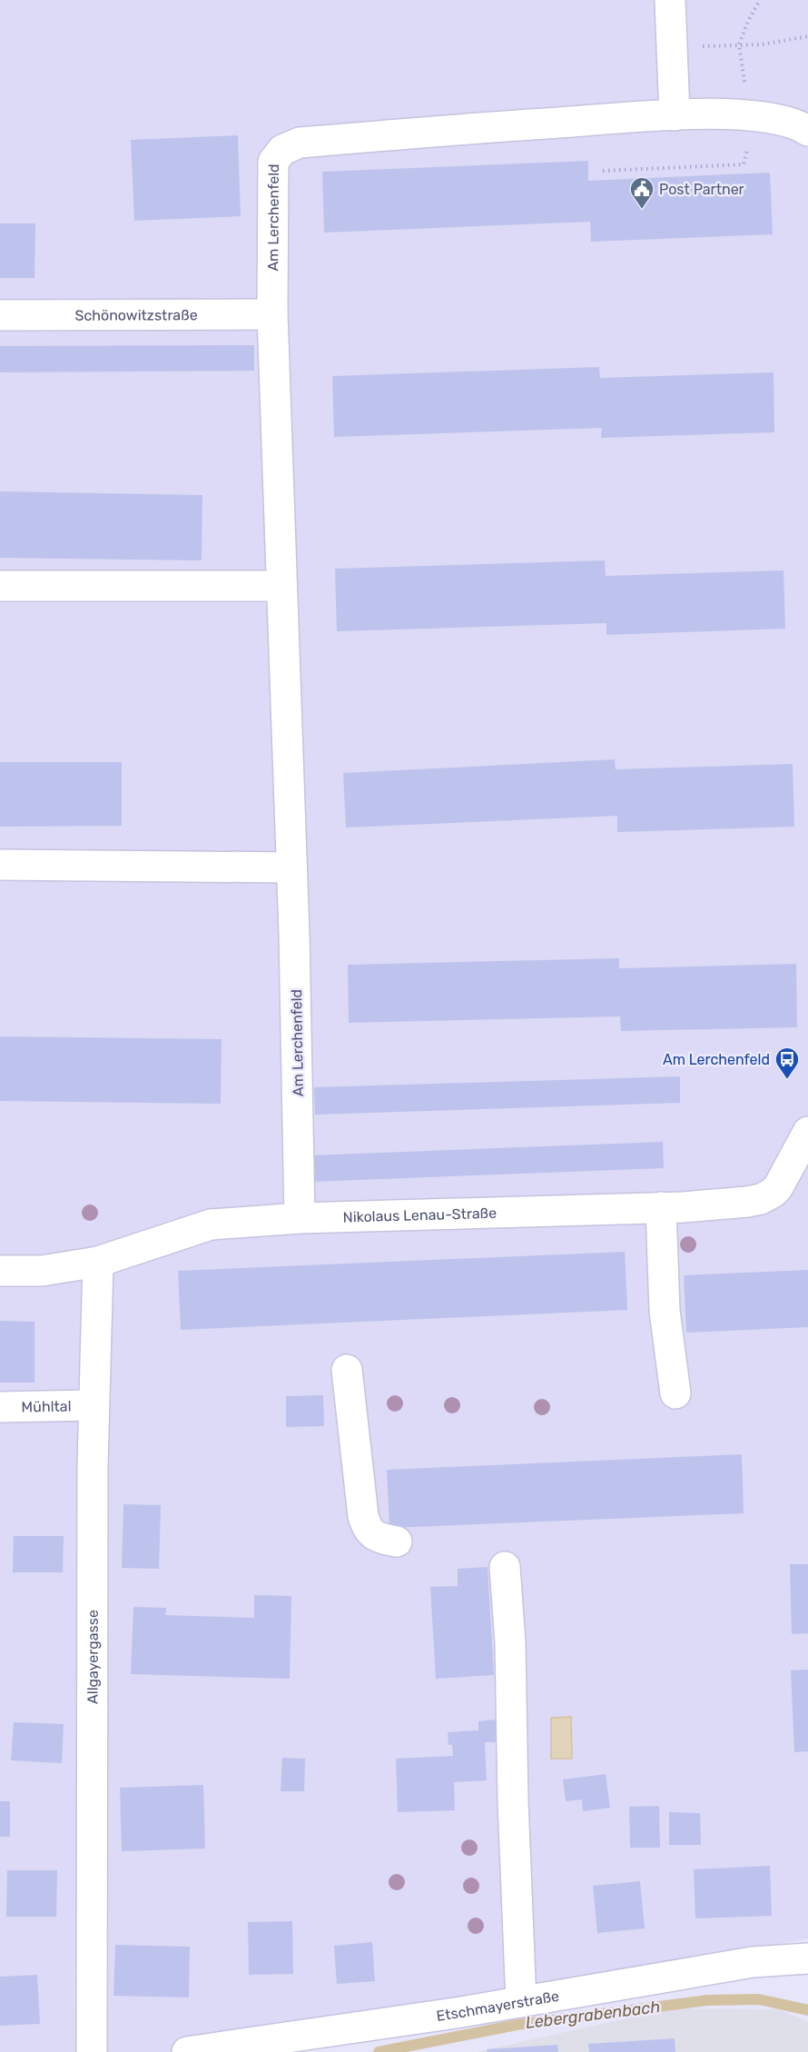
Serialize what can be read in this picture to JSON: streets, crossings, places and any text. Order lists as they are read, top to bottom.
{
  "streets": {
    "street": [
      "Am Lerchenfeld",
      "Schönowitzstraße",
      "Nikolaus Lenau-Straße",
      "Mühltal",
      "Allgayergasse",
      "Etschmayerstraße"
    ]
  },
  "crossings": [
    ["Am Lerchenfeld", "Schönowitzstraße"],
    ["Am Lerchenfeld", "Nikolaus Lenau-Straße"],
    ["Nikolaus Lenau-Straße", "Allgayergasse"],
    ["Mühltal", "Allgayergasse"]
  ],
  "water": ["Lebergrabenbach"],
  "places": {
    "public building": ["Post Partner"],
    "bus stop": ["Am Lerchenfeld"]
  }
}
